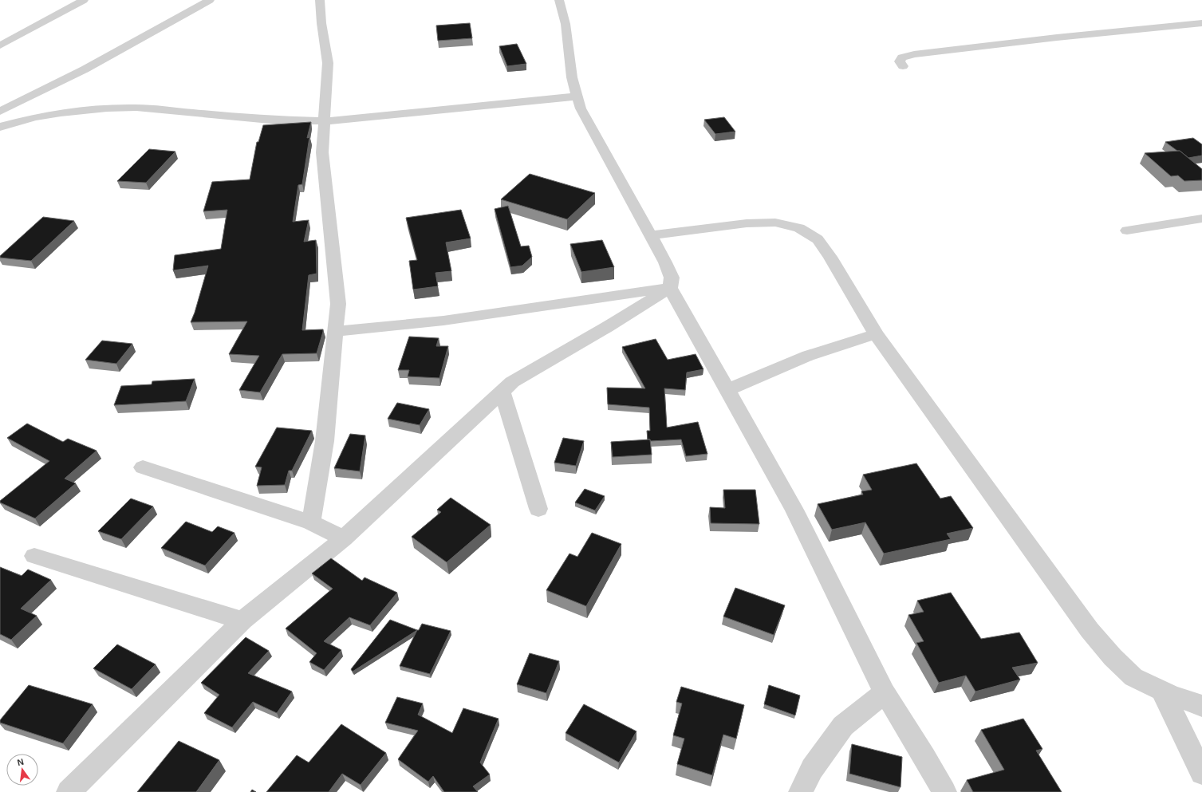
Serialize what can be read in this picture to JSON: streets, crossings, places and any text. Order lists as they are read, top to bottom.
{
  "north": "top"
}
